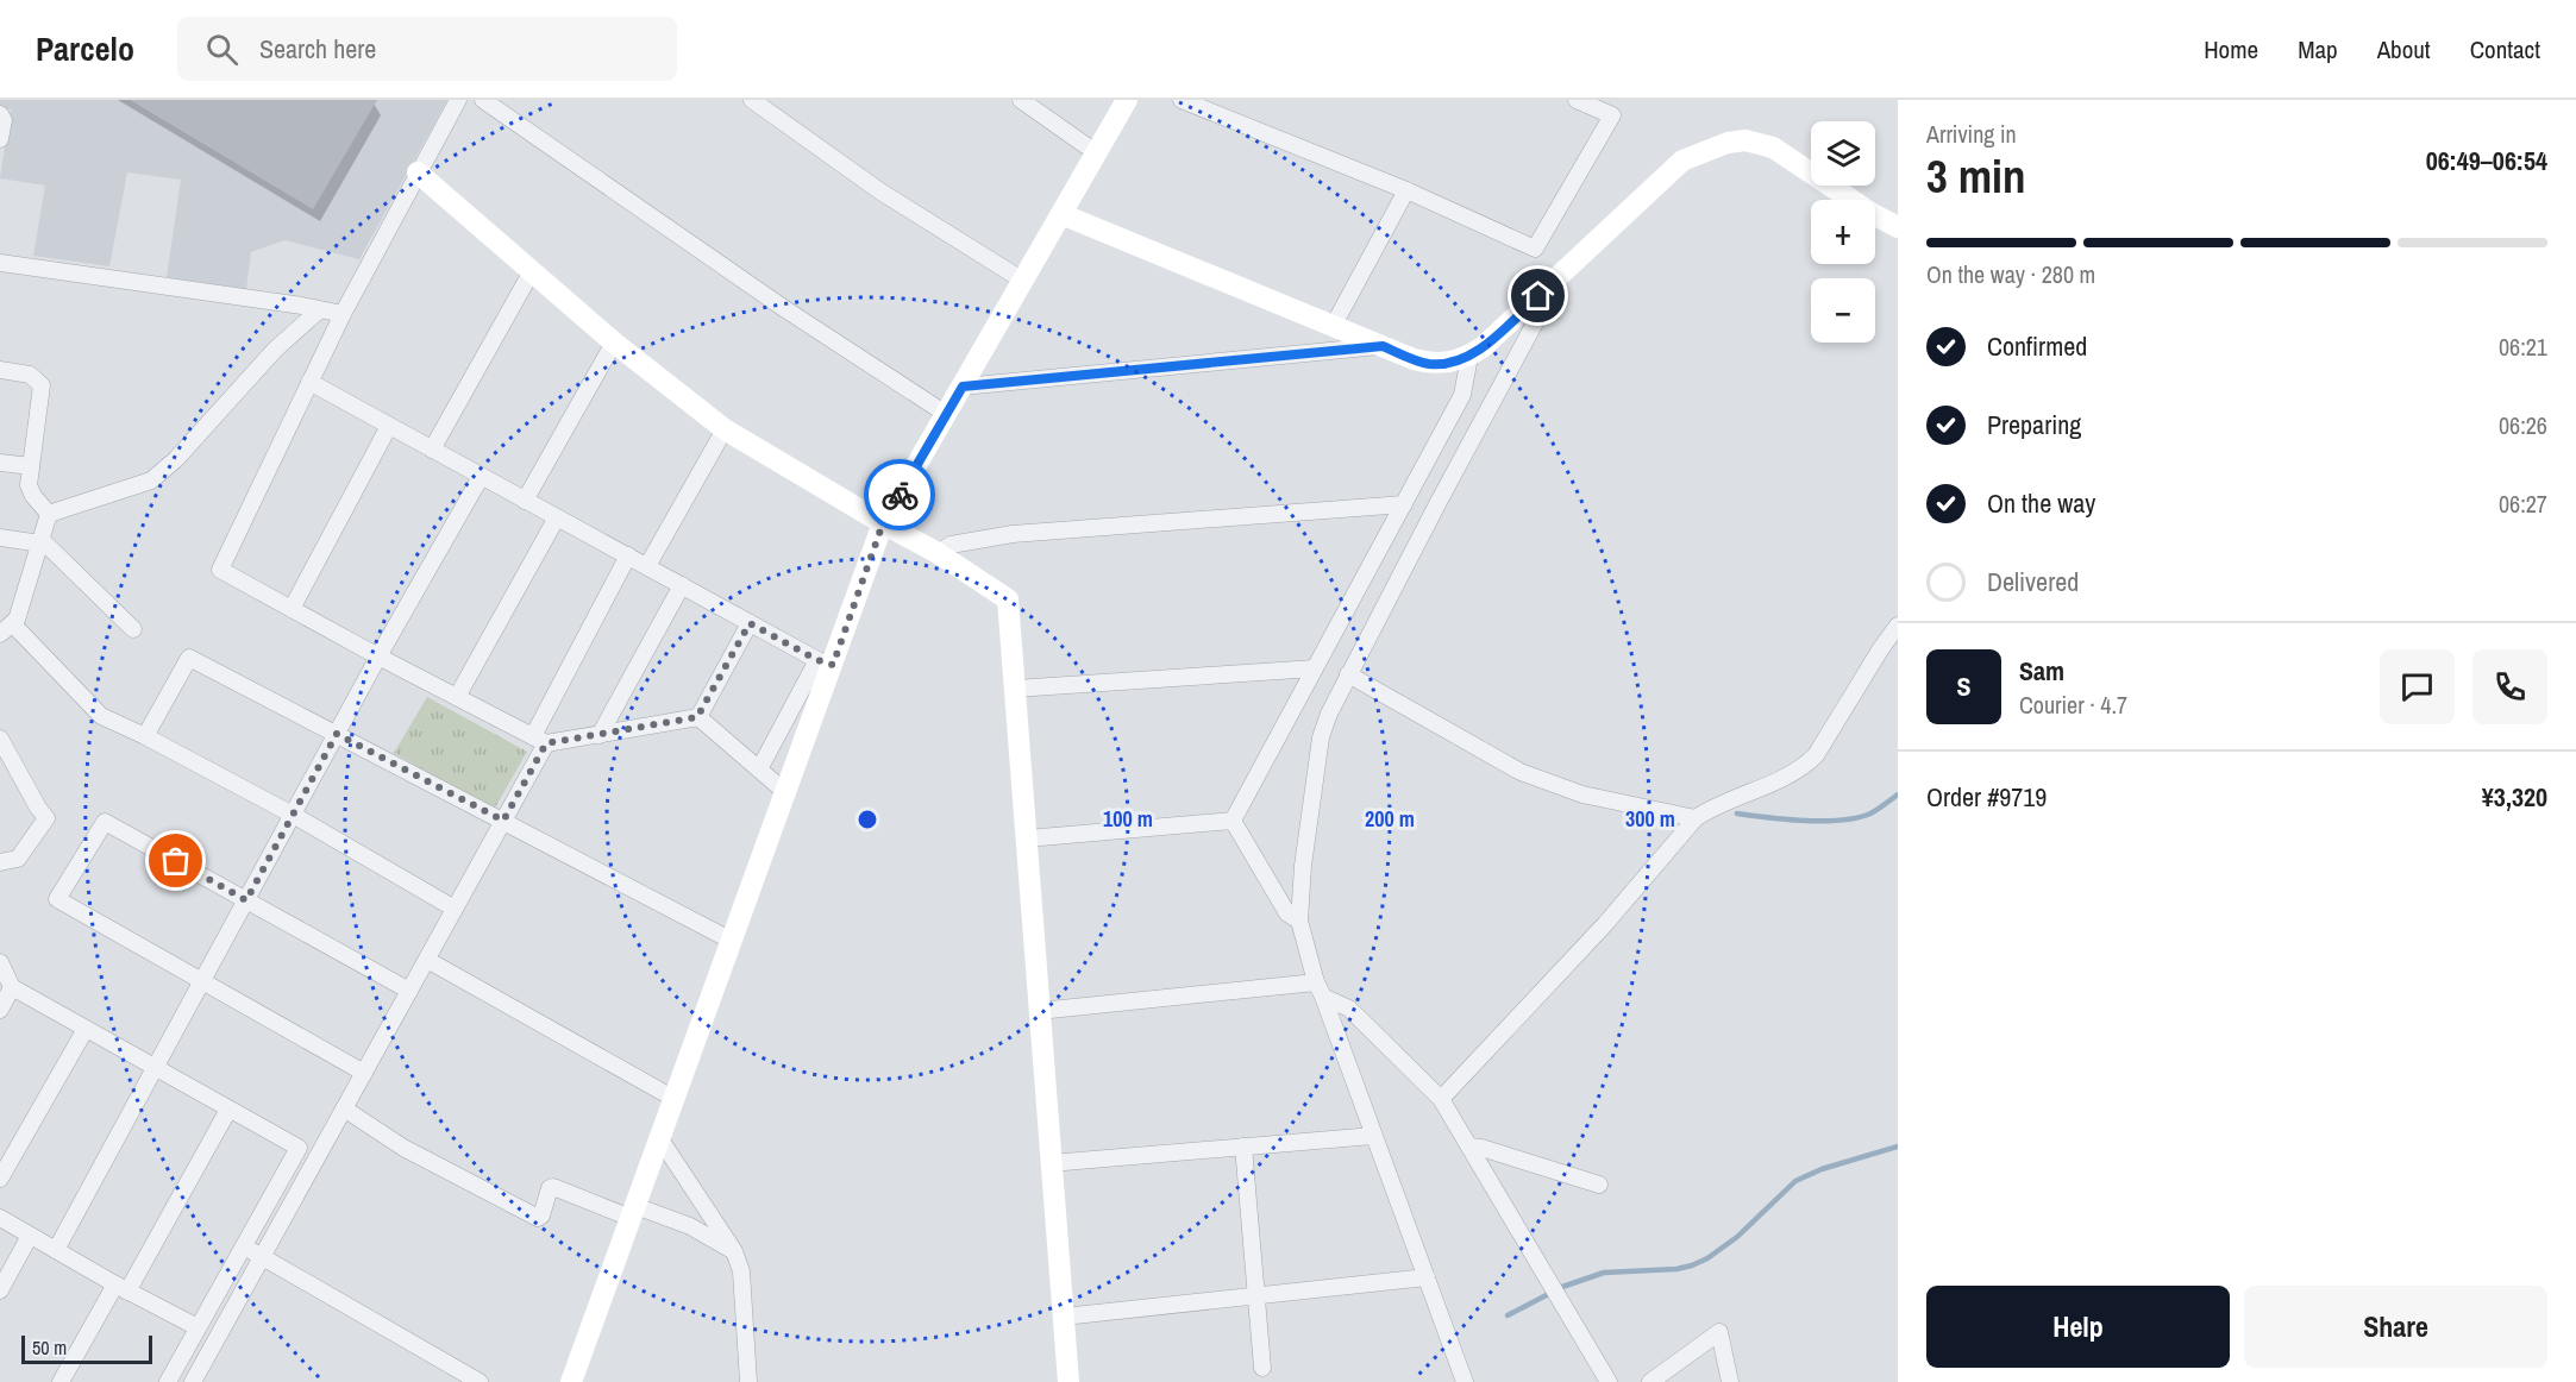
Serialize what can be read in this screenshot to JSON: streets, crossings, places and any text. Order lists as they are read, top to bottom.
{
  "scale_bar": "50 m",
  "page": {
    "header": "Parcelo",
    "search": "Search here",
    "nav": [
      "Home",
      "Map",
      "About",
      "Contact"
    ],
    "heading": ["3 min", "Arriving in", "06:49–06:54"],
    "panel": [
      "Sam",
      "Courier · 4.7",
      "Order #9719",
      "¥3,320"
    ],
    "map_buttons": ["+", "−"],
    "bar": "On the way · 280 m",
    "list": [
      ["Confirmed", "06:21"],
      ["Preparing", "06:26"],
      ["On the way", "06:27"],
      "Delivered"
    ],
    "round": "S",
    "buttons": ["Help", "Share"],
    "scale": "50 m"
  },
  "rings": ["100 m", "200 m", "300 m"]
}
